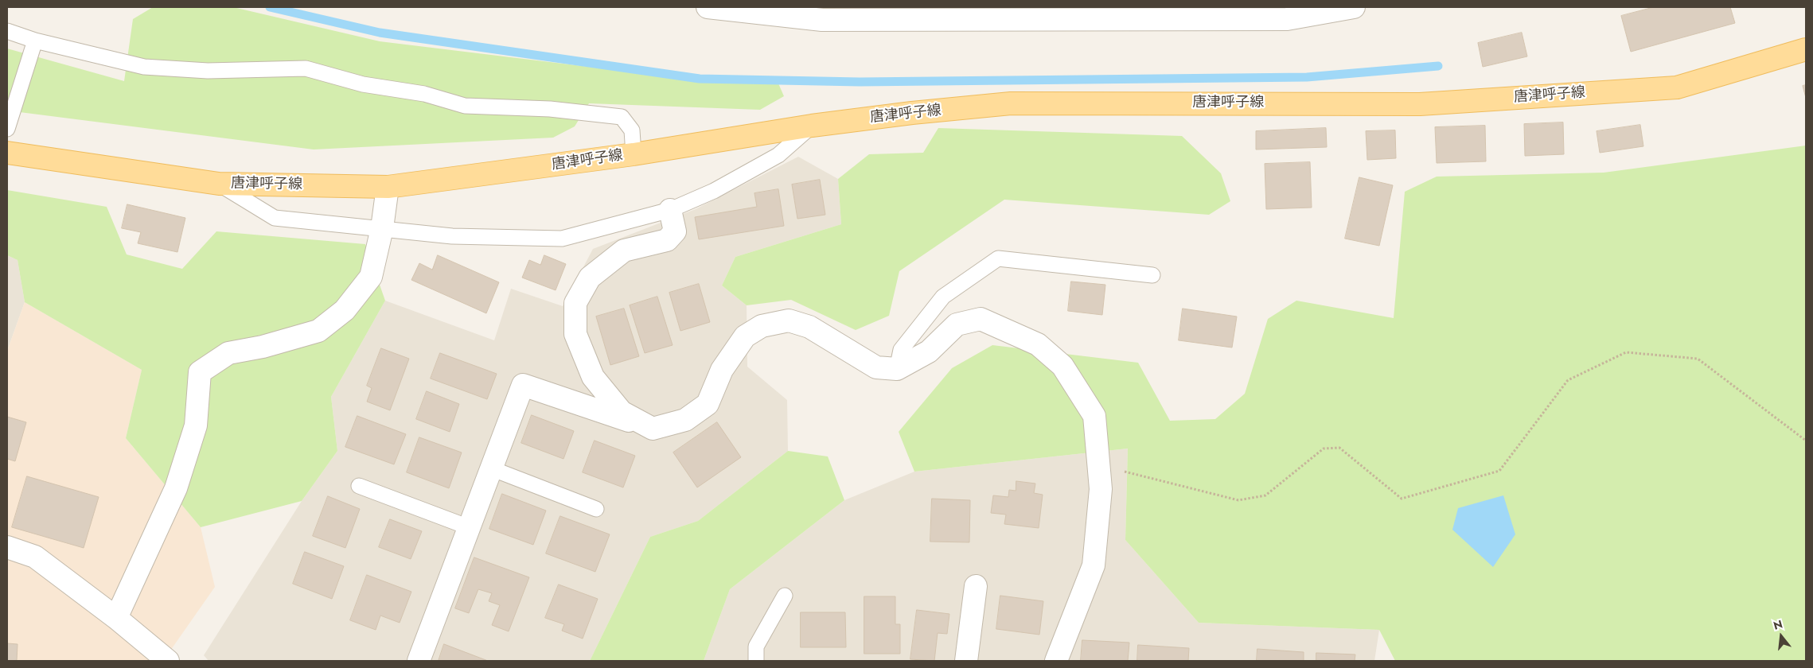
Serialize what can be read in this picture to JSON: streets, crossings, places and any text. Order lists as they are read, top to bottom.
{
  "streets": {
    "main road": ["唐津呼子線"]
  },
  "north": "top"
}
